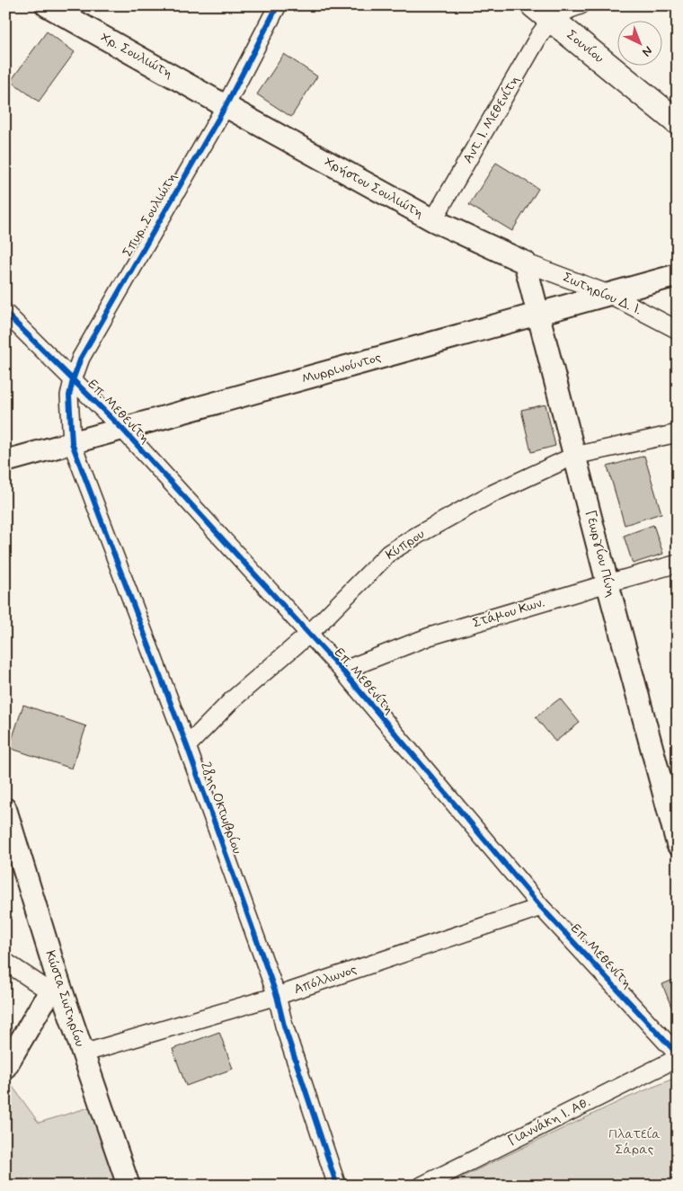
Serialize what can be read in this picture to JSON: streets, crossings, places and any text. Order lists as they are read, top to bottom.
{
  "streets": {
    "main road": ["Σουνίου"],
    "street": [
      "Χρ. Σουλιώτη",
      "Αντ. Ι. Μεθενίτη",
      "Χρήστου Σουλιώτη",
      "Σπυρ. Σουλιώτη",
      "Σωτηρίου Δ. Ι.",
      "Μυρρινούντος",
      "Επ. Μεθενίτη",
      "Κύπρου",
      "Γεωργίου Πίνη",
      "Στάμου Κων.",
      "28ης Οκτωβρίου",
      "Απόλλωνος",
      "Κώστα Σωτηρίου",
      "Γιαννάκη Ι. Αθ."
    ]
  },
  "crossings": [
    ["Σουνίου", "Αντ. Ι. Μεθενίτη"],
    ["Χρ. Σουλιώτη", "Χρήστου Σουλιώτη"],
    ["Χρ. Σουλιώτη", "Σπυρ. Σουλιώτη"],
    ["Αντ. Ι. Μεθενίτη", "Χρήστου Σουλιώτη"],
    ["Χρήστου Σουλιώτη", "Σπυρ. Σουλιώτη"],
    ["Χρήστου Σουλιώτη", "Σωτηρίου Δ. Ι."],
    ["Χρήστου Σουλιώτη", "Γεωργίου Πίνη"],
    ["Σπυρ. Σουλιώτη", "Μυρρινούντος"],
    ["Σπυρ. Σουλιώτη", "Επ. Μεθενίτη"],
    ["Σπυρ. Σουλιώτη", "28ης Οκτωβρίου"],
    ["Σωτηρίου Δ. Ι.", "Μυρρινούντος"],
    ["Σωτηρίου Δ. Ι.", "Γεωργίου Πίνη"],
    ["Μυρρινούντος", "Επ. Μεθενίτη"],
    ["Μυρρινούντος", "Γεωργίου Πίνη"],
    ["Μυρρινούντος", "28ης Οκτωβρίου"],
    ["Επ. Μεθενίτη", "Κύπρου"],
    ["Επ. Μεθενίτη", "Στάμου Κων."],
    ["Επ. Μεθενίτη", "Απόλλωνος"],
    ["Κύπρου", "Γεωργίου Πίνη"],
    ["Κύπρου", "28ης Οκτωβρίου"],
    ["Γεωργίου Πίνη", "Στάμου Κων."],
    ["28ης Οκτωβρίου", "Απόλλωνος"],
    ["Απόλλωνος", "Κώστα Σωτηρίου"]
  ],
  "parks": ["Πλατεία Σάρας"],
  "north": "bottom right"
}
